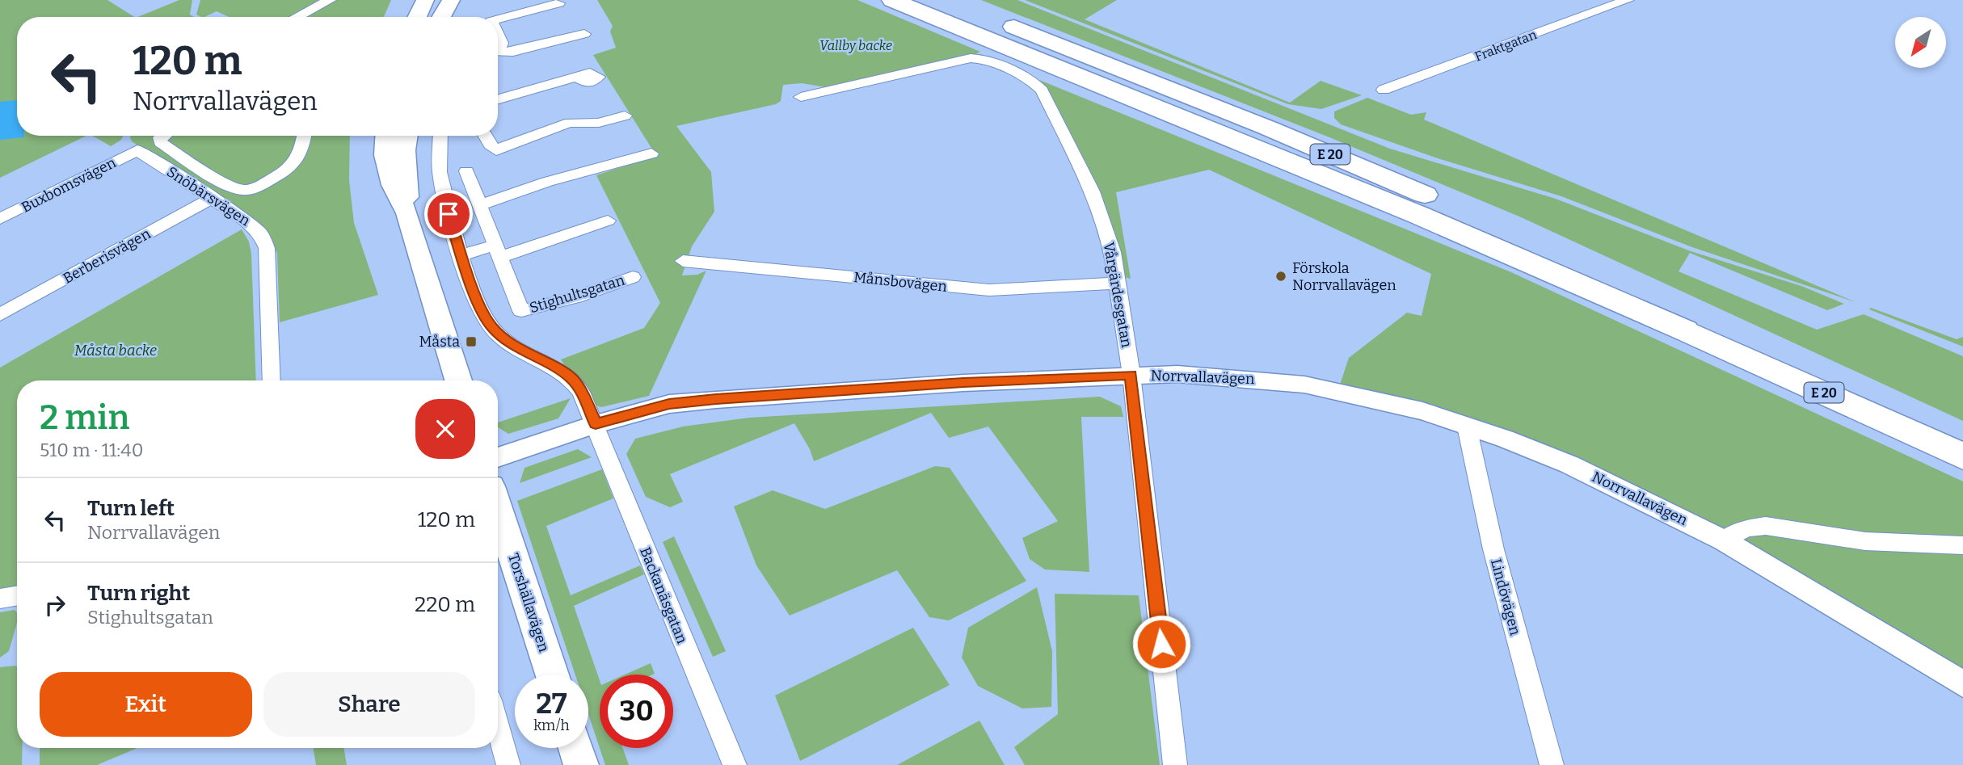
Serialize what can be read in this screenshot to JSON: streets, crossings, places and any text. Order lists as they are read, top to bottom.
{
  "streets": {
    "highway": ["E 20"],
    "main road": ["Torshällavägen"],
    "street": [
      "Fraktgatan",
      "Buxbomsvägen",
      "Snöbärsvägen",
      "Berberisvägen",
      "Månsbovägen",
      "Stighultsgatan",
      "Vårgärdesgatan",
      "Norrvallavägen",
      "Backanäsgatan",
      "Lindövägen"
    ]
  },
  "crossings": [
    ["Buxbomsvägen", "Snöbärsvägen"],
    ["Snöbärsvägen", "Berberisvägen"],
    ["Månsbovägen", "Vårgärdesgatan"],
    ["Vårgärdesgatan", "Norrvallavägen"],
    ["Norrvallavägen", "Backanäsgatan"],
    ["Norrvallavägen", "Lindövägen"]
  ],
  "parks": ["Vallby backe", "Måsta backe"],
  "places": {
    "other": ["Förskola Norrvallavägen"],
    "transit": ["Måsta"]
  },
  "north": "bottom left",
  "page": {
    "turn": ["120 m", "Norrvallavägen"],
    "heading": ["2 min", "510 m · 11:40"],
    "list": [
      {
        "name": "Turn left",
        "note": "Norrvallavägen",
        "value": "120 m"
      },
      {
        "name": "Turn right",
        "note": "Stighultsgatan",
        "value": "220 m"
      }
    ],
    "buttons": ["Exit", "Share"],
    "speed": "27 km/h",
    "limit": "30"
  }
}
